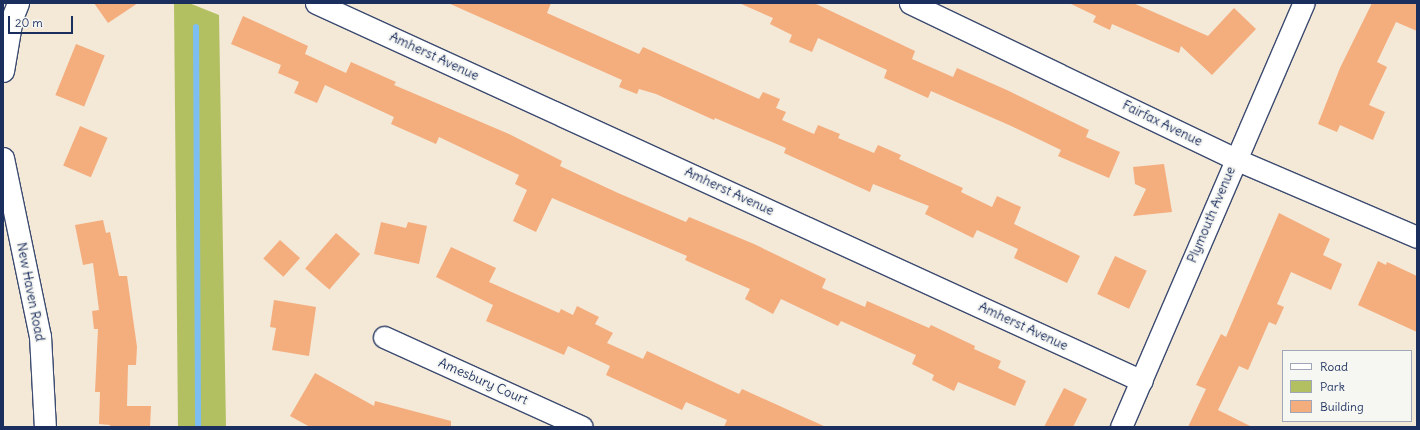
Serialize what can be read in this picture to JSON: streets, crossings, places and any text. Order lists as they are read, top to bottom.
{
  "streets": {
    "street": [
      "Amherst Avenue",
      "Fairfax Avenue",
      "Plymouth Avenue",
      "New Haven Road",
      "Amesbury Court"
    ]
  },
  "crossings": [
    ["Amherst Avenue", "Plymouth Avenue"],
    ["Fairfax Avenue", "Plymouth Avenue"]
  ],
  "legend": ["Road", "Park", "Building"],
  "scale_bar": "20 m"
}
